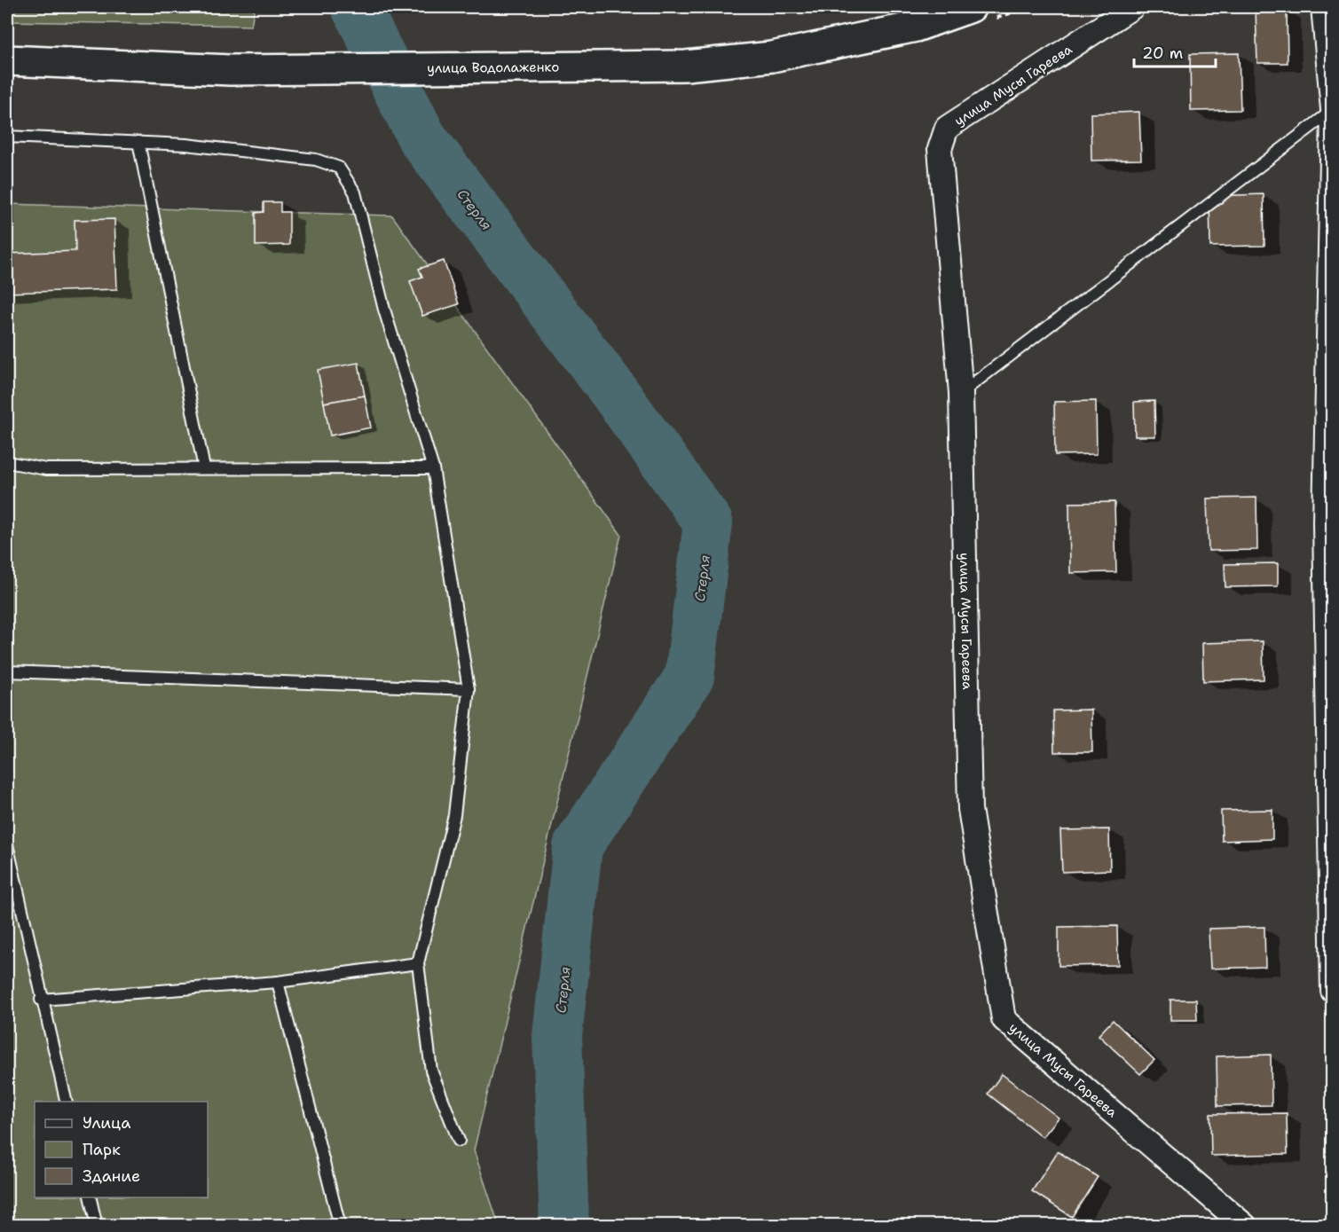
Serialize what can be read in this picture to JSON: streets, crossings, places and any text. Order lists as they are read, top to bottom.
{
  "streets": {
    "main road": ["улица Водолаженко"],
    "street": ["улица Мусы Гареева"]
  },
  "water": ["Стерля"],
  "legend": ["Улица", "Парк", "Здание"],
  "scale_bar": "20 m"
}
